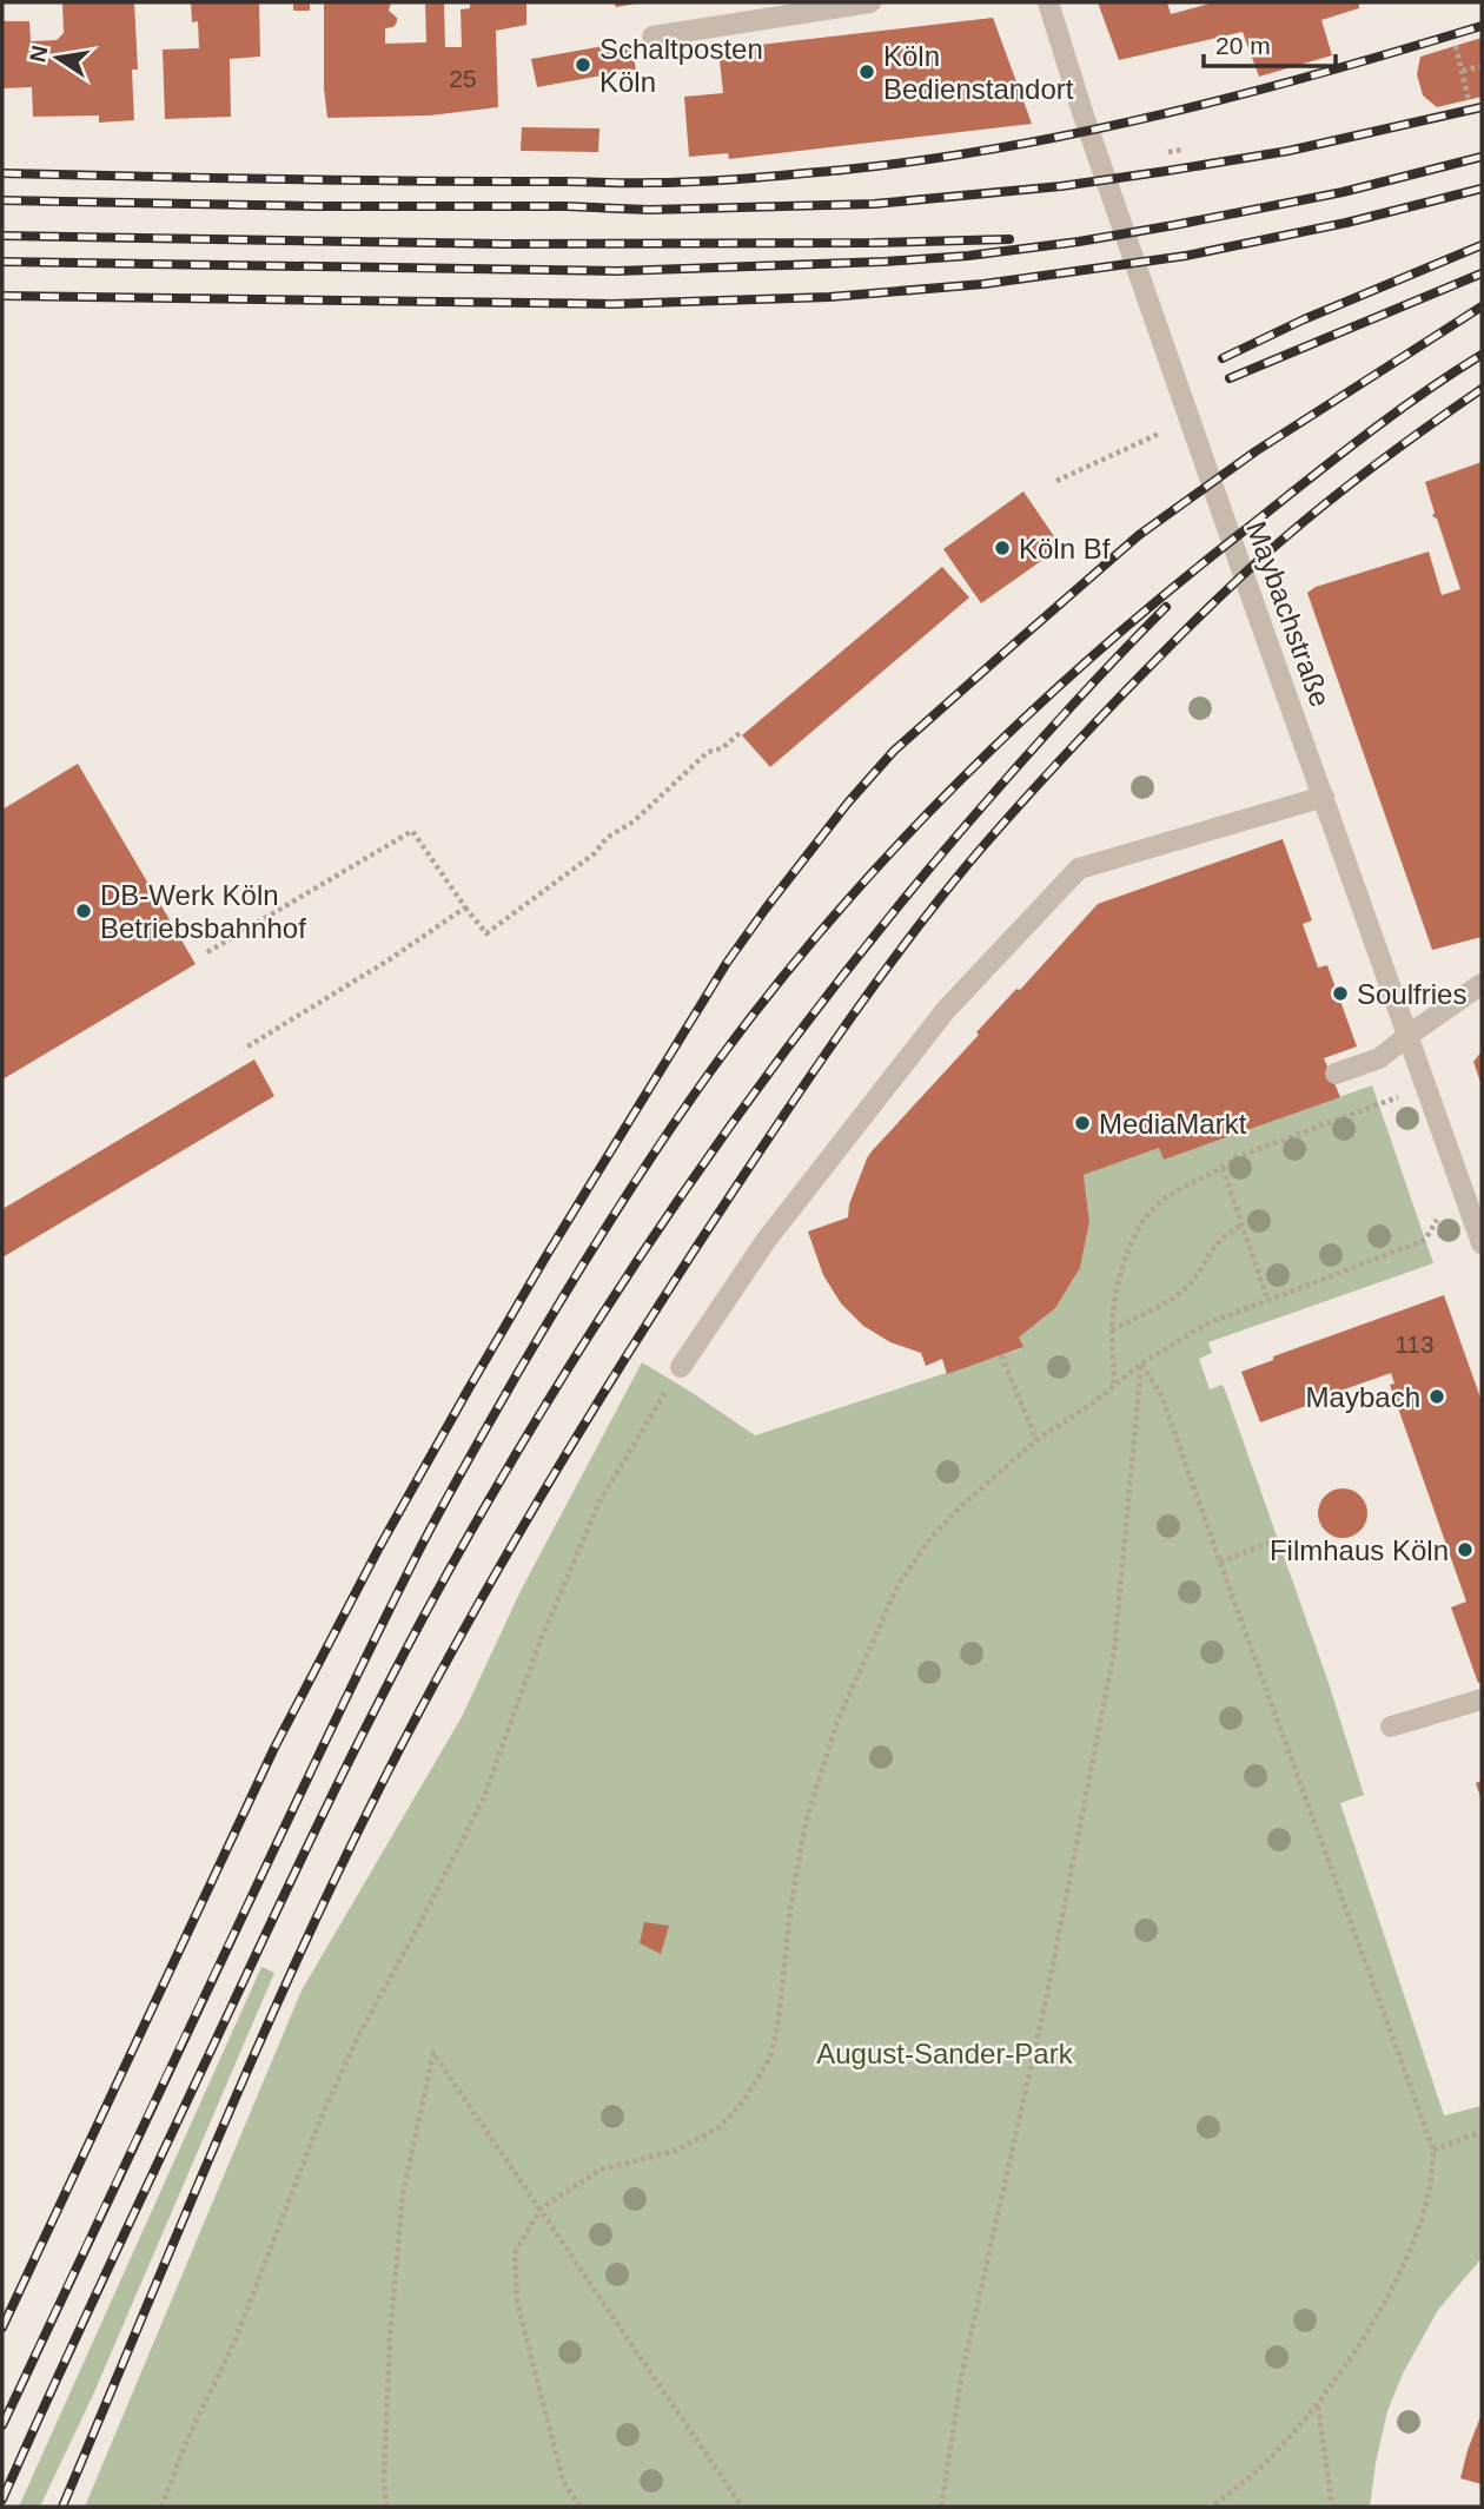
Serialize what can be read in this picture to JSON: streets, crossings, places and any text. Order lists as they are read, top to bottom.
{
  "streets": {
    "street": ["Maybachstraße"]
  },
  "parks": ["August-Sander-Park"],
  "places": [
    "Schaltposten Köln",
    "Köln Bedienstandort",
    "Köln Bf",
    "DB-Werk Köln Betriebsbahnhof",
    "Soulfries",
    "MediaMarkt",
    "Maybach",
    "Filmhaus Köln"
  ],
  "house_numbers": ["25", "113"],
  "scale_bar": "20 m",
  "north": "left"
}
